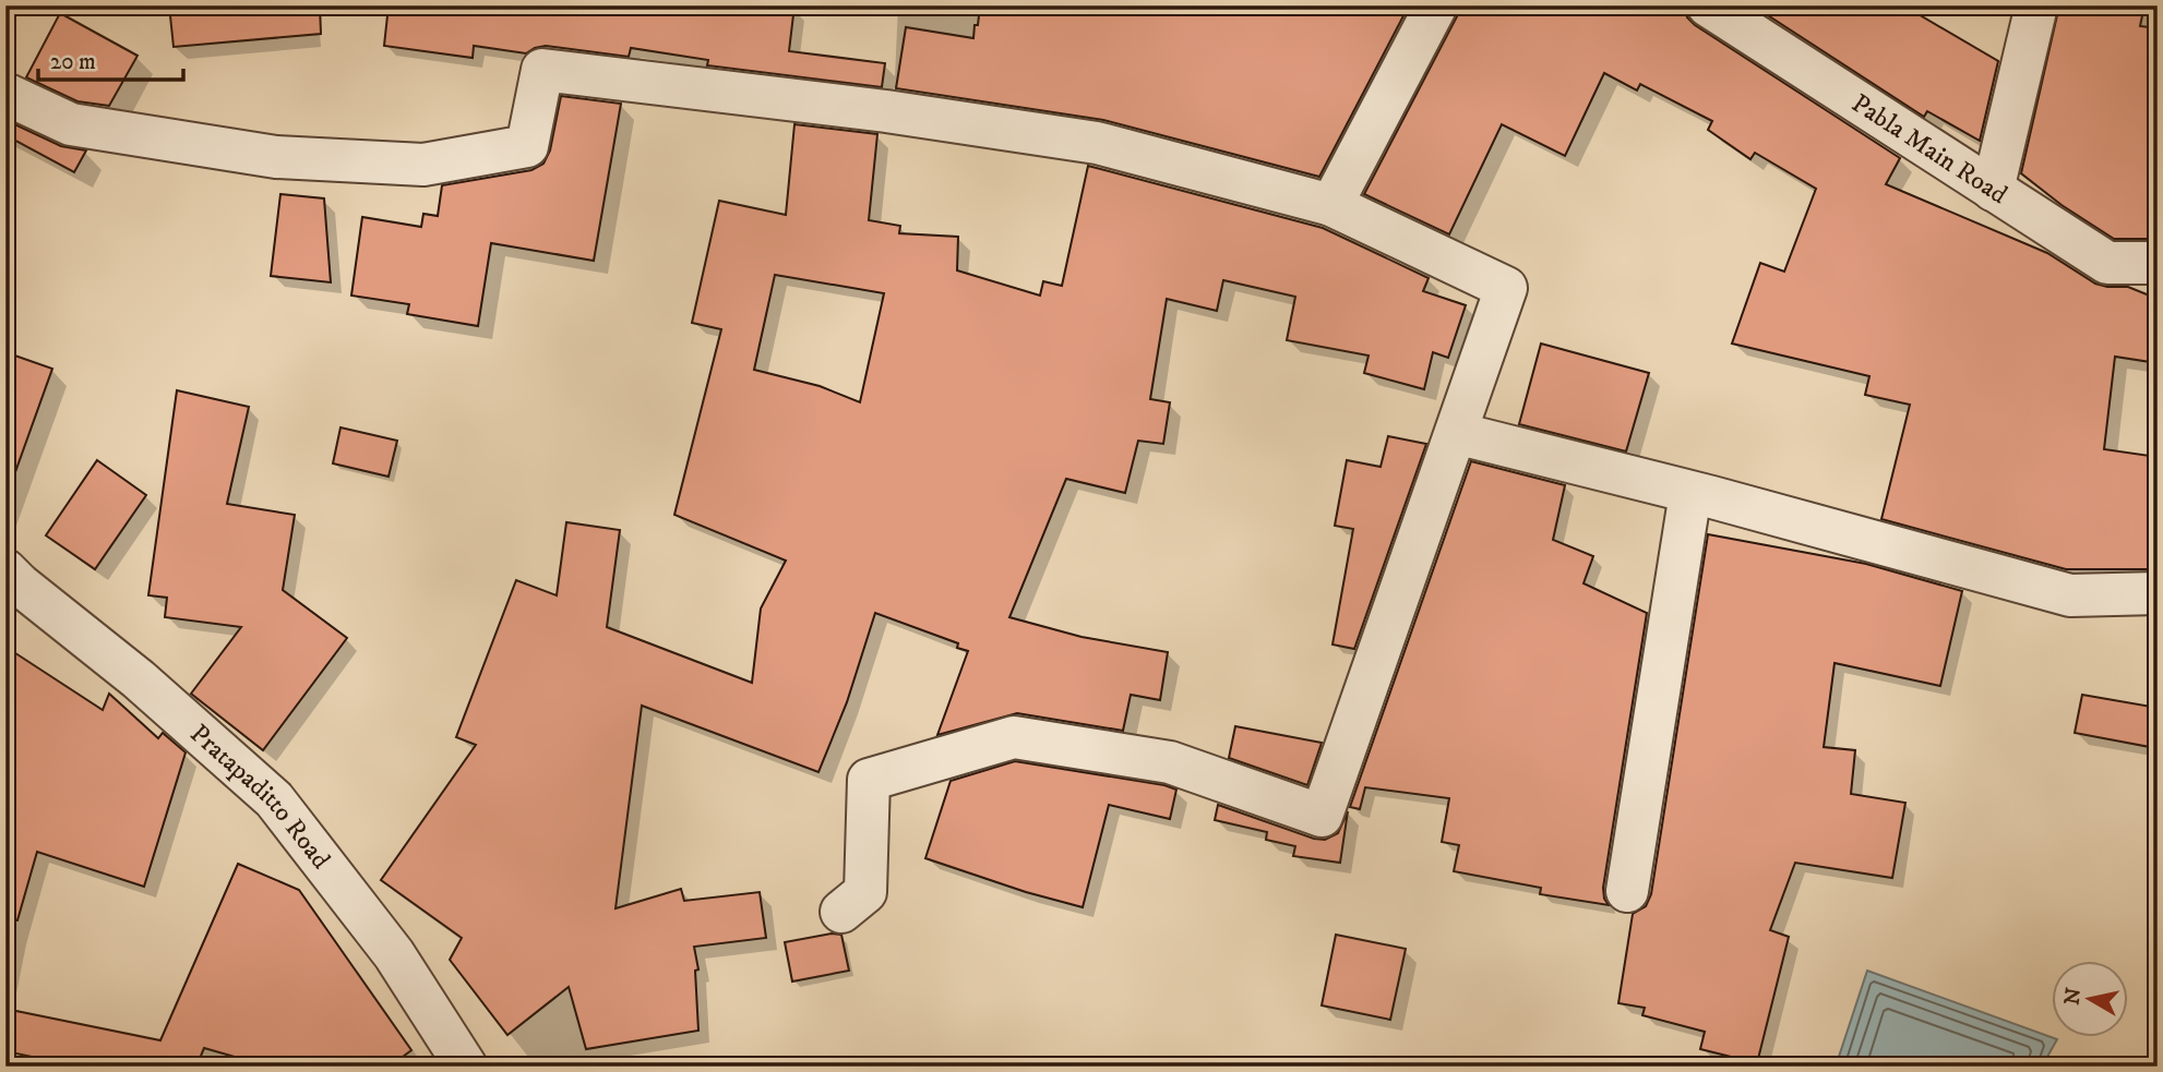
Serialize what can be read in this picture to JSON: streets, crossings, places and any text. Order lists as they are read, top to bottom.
{
  "streets": {
    "street": ["Pabla Main Road", "Pratapaditto Road"]
  },
  "scale_bar": "20 m",
  "north": "left"
}
